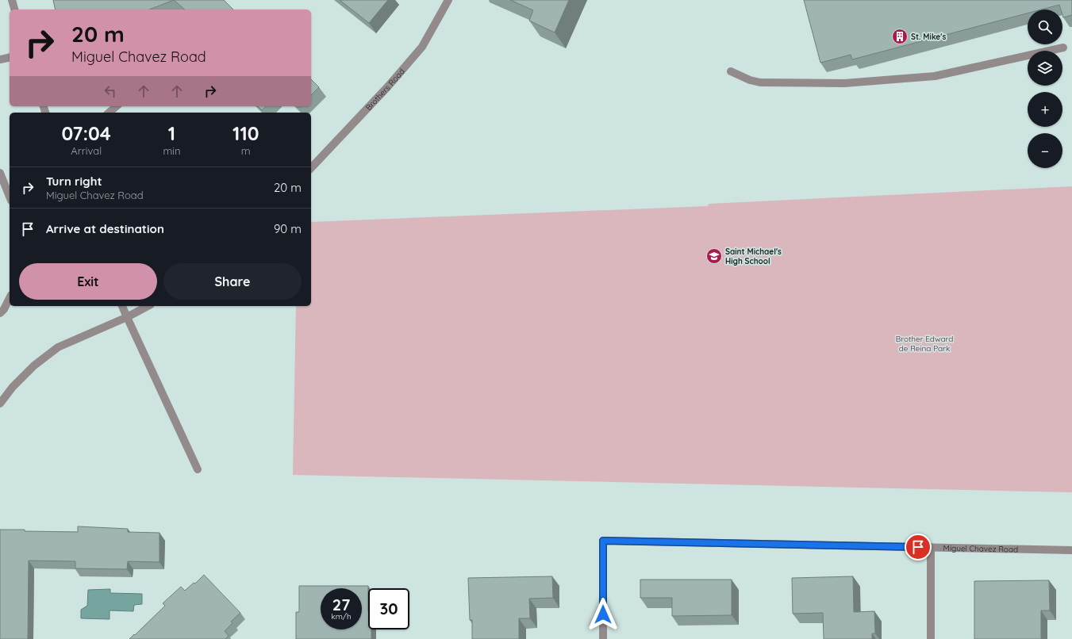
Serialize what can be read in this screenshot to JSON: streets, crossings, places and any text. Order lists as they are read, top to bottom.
{
  "streets": {
    "street": ["Brothers Road", "Miguel Chavez Road"]
  },
  "parks": ["Brother Edward de Reina Park"],
  "places": {
    "building": ["St. Mike's"],
    "school or university": ["Saint Michael's High School"]
  },
  "page": {
    "map_buttons": ["+", "−"],
    "turn": ["20 m", "Miguel Chavez Road"],
    "eta": [
      "07:04",
      "Arrival",
      "1",
      "min",
      "110",
      "m"
    ],
    "list": [
      {
        "name": "Turn right",
        "note": "Miguel Chavez Road",
        "value": "20 m"
      },
      {
        "name": "Arrive at destination",
        "value": "90 m"
      }
    ],
    "buttons": ["Exit", "Share"],
    "speed": "27 km/h",
    "limit": "30"
  }
}
